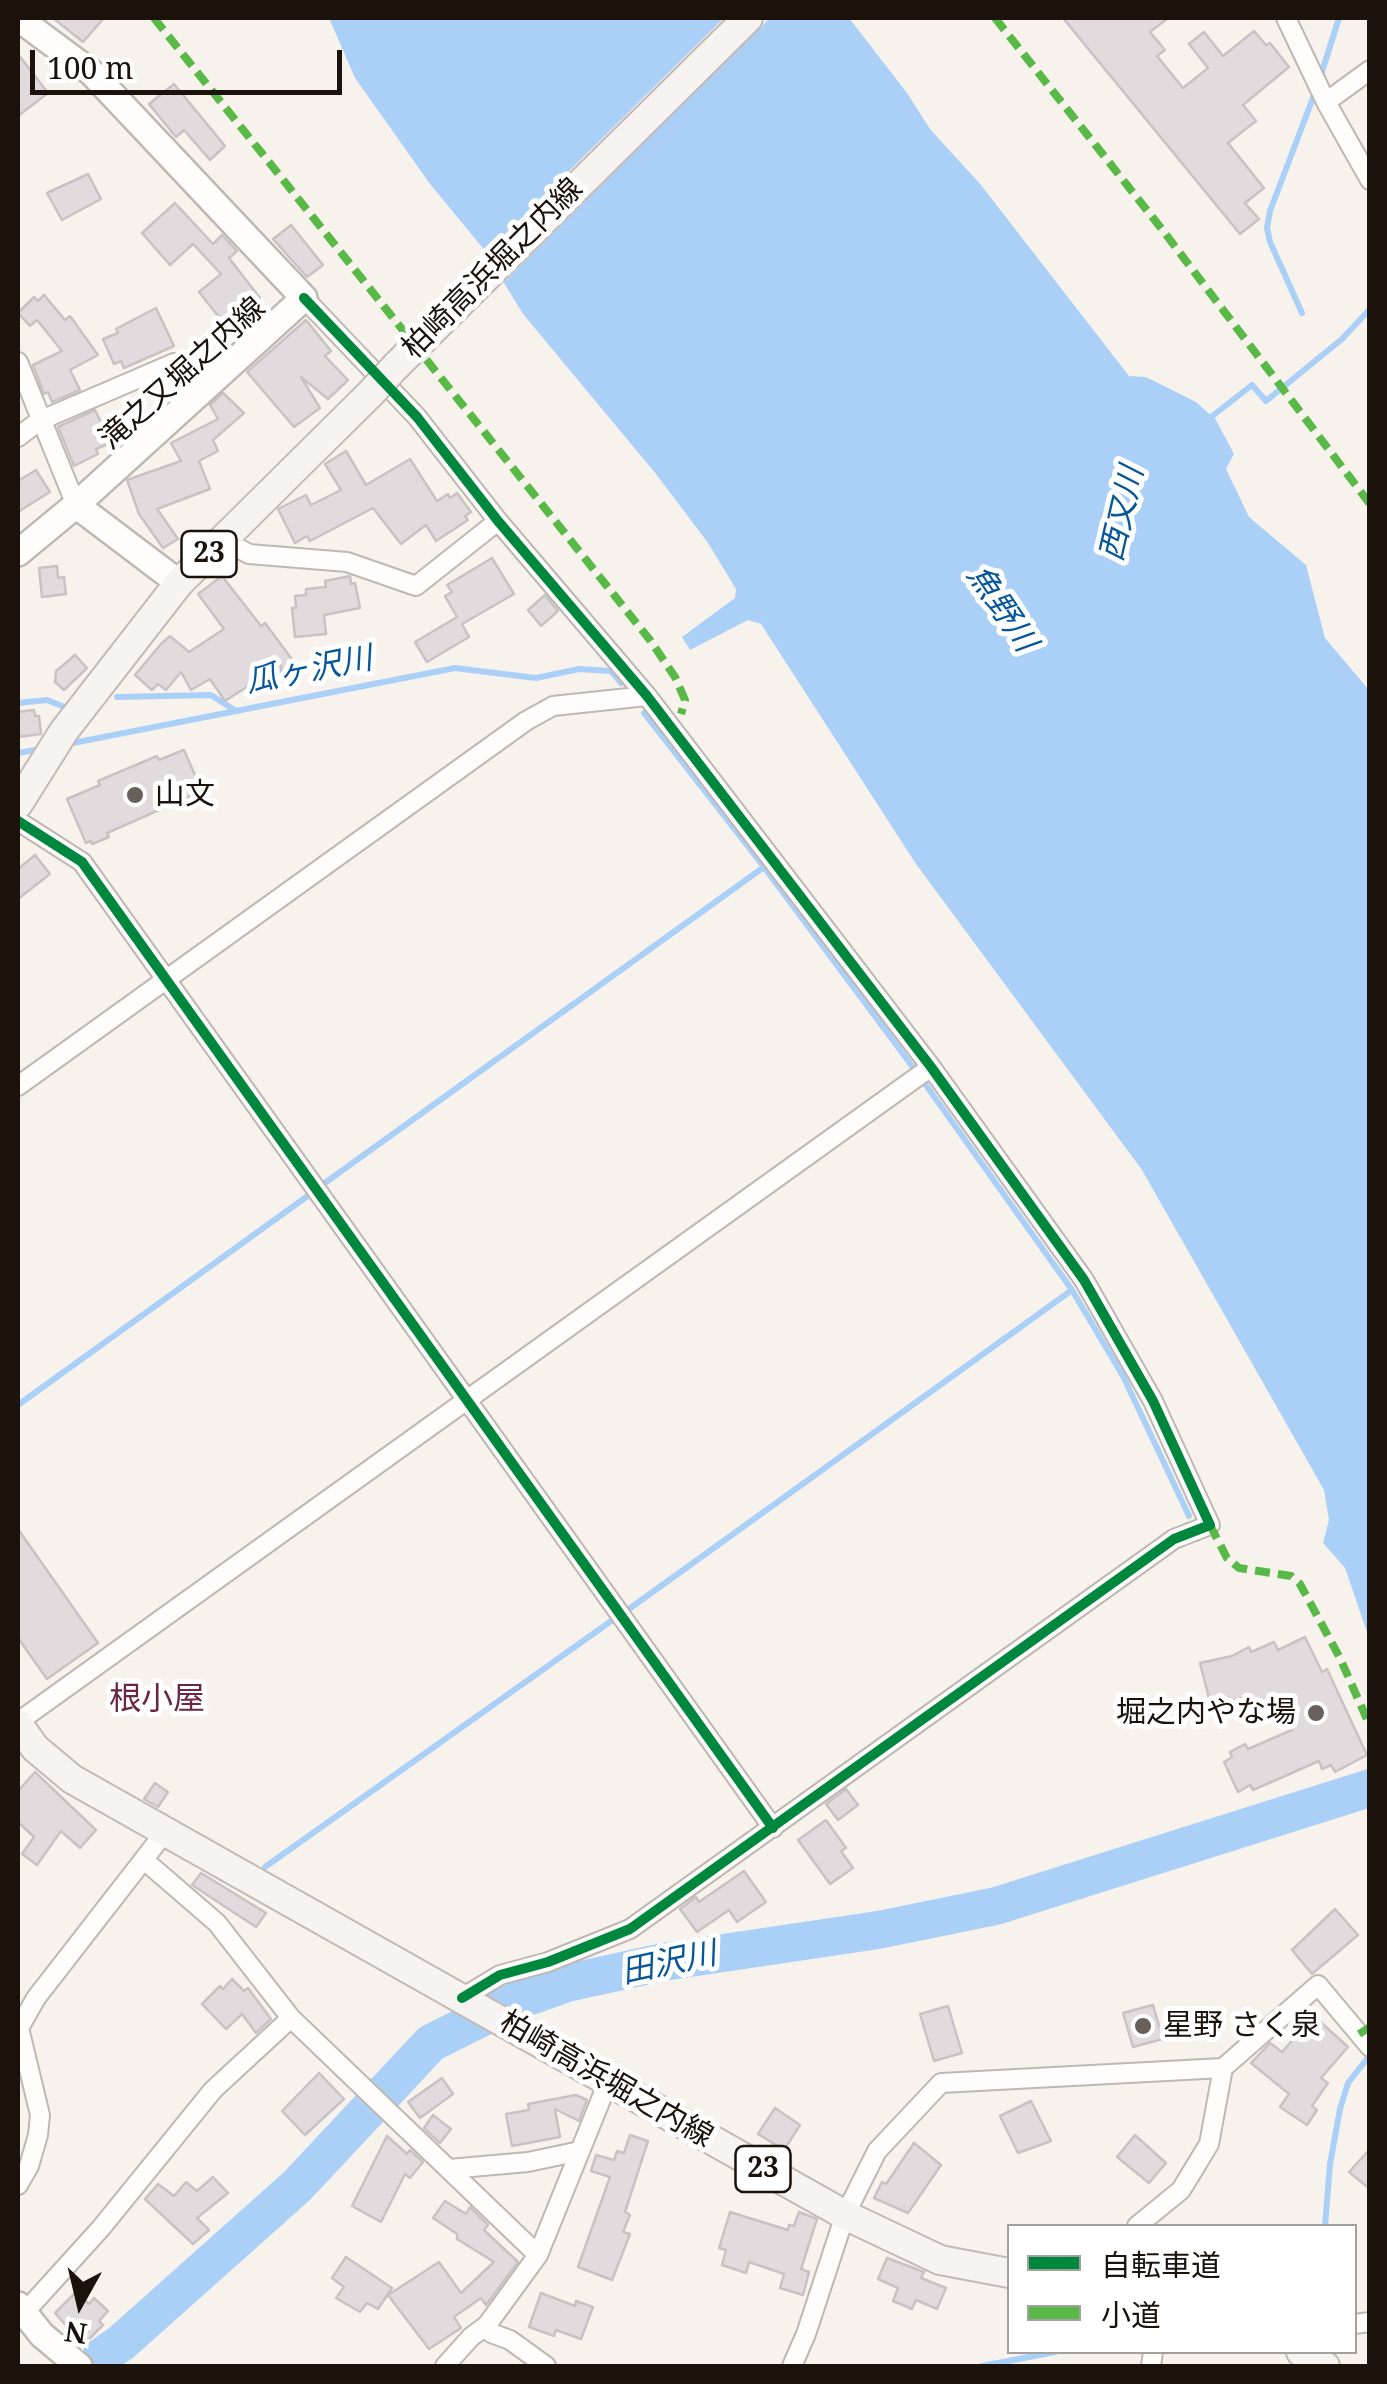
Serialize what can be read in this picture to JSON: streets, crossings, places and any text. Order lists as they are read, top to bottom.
{
  "streets": {
    "main road": ["柏崎高浜堀之内線", "滝之又堀之内線", "23"]
  },
  "districts": ["根小屋"],
  "water": [
    "西又川",
    "魚野川",
    "瓜ヶ沢川",
    "田沢川"
  ],
  "places": ["山文", "堀之内やな場", "星野 さく泉"],
  "legend": ["自転車道", "小道"],
  "scale_bar": "100 m",
  "north": "bottom"
}
